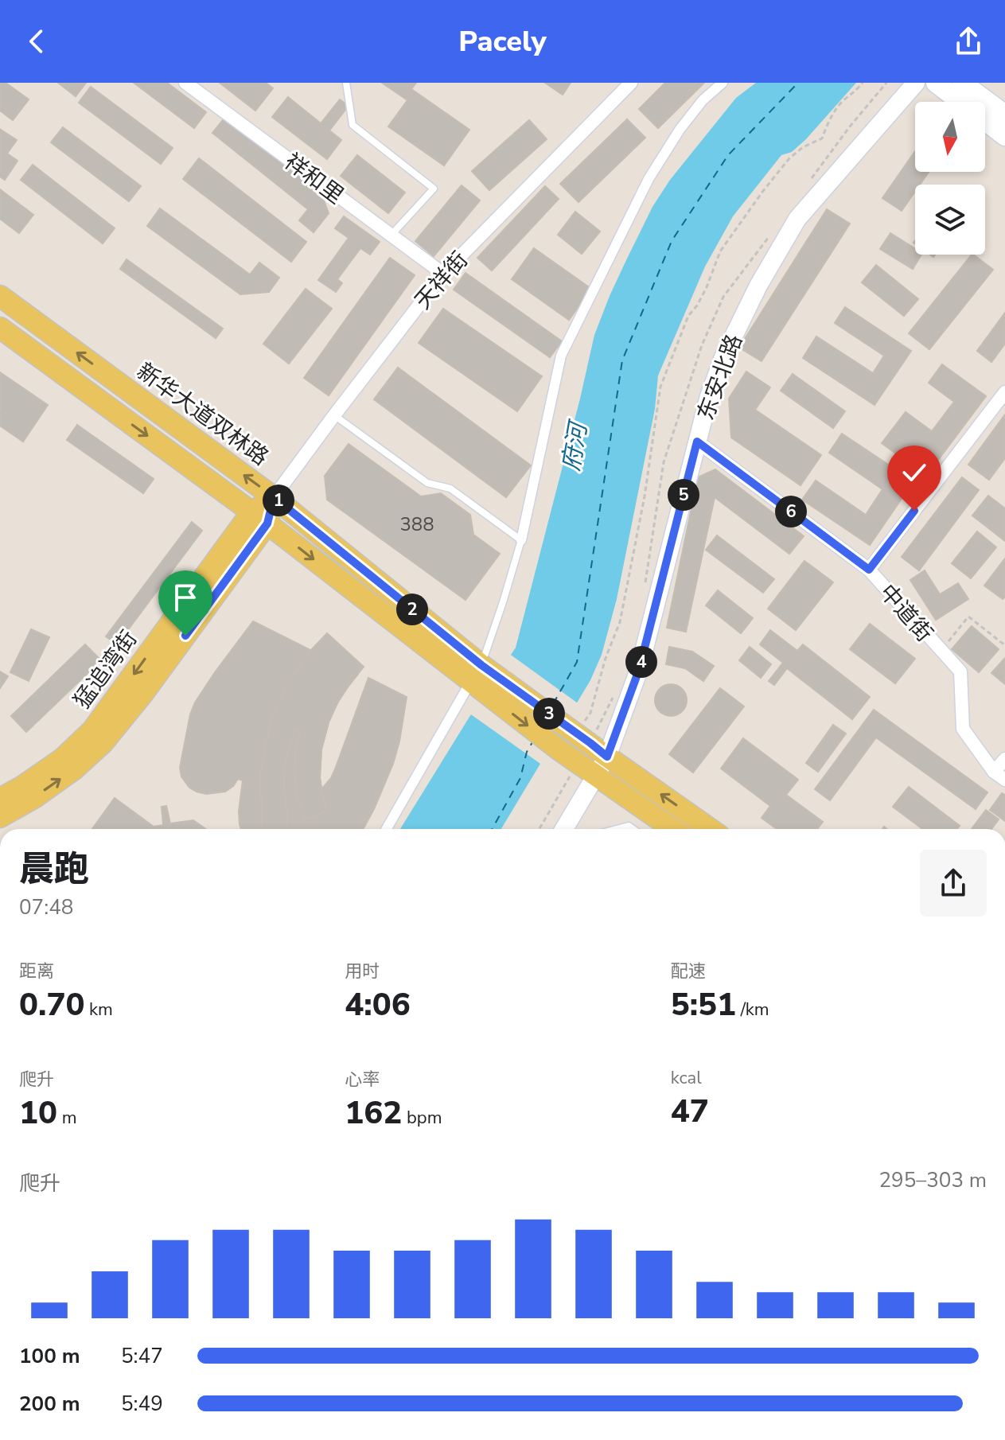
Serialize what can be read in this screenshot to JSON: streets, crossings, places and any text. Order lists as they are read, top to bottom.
{
  "streets": {
    "main road": ["新华大道双林路", "猛追湾街"],
    "street": [
      "祥和里",
      "天祥街",
      "东安北路",
      "中道街"
    ]
  },
  "crossings": [
    ["祥和里", "天祥街"],
    ["天祥街", "新华大道双林路"],
    ["天祥街", "猛追湾街"],
    ["新华大道双林路", "猛追湾街"]
  ],
  "water": ["府河"],
  "house_numbers": ["388"],
  "north": "bottom",
  "page": {
    "header": "Pacely",
    "pins": [
      "5",
      "1",
      "6",
      "2",
      "4",
      "3"
    ],
    "heading": ["晨跑", "07:48"],
    "stats": [
      ["距离", "0.70 km"],
      ["用时", "4:06"],
      ["配速", "5:51 /km"],
      ["爬升", "10 m"],
      ["心率", "162 bpm"],
      ["kcal", "47"]
    ],
    "chart": ["爬升", "295–303 m"],
    "list": [
      {
        "name": "100 m",
        "note": "5:47"
      },
      {
        "name": "200 m",
        "note": "5:49"
      }
    ]
  }
}
